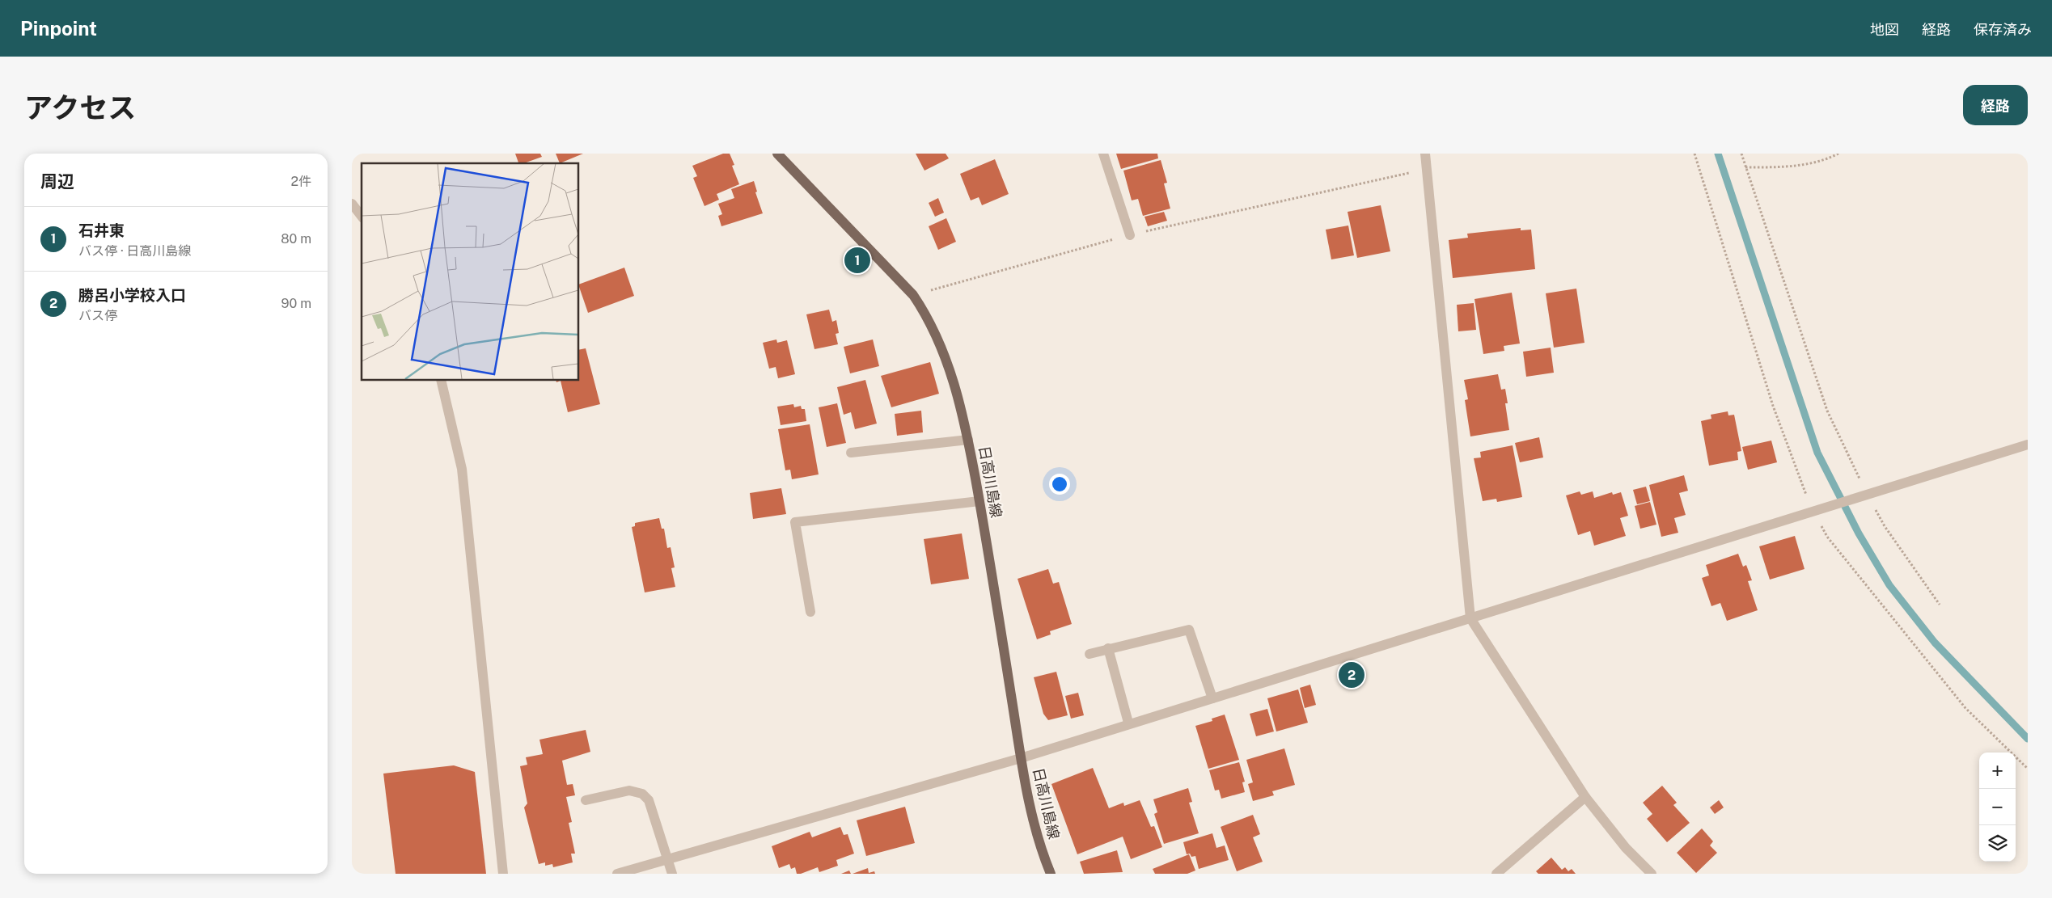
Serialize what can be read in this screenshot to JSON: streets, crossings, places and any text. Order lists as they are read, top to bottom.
{
  "streets": {
    "main road": ["日高川島線"]
  },
  "page": {
    "header": "Pinpoint",
    "nav": ["地図", "経路", "保存済み"],
    "title": "アクセス",
    "buttons": "経路",
    "heading": ["周辺", "2件"],
    "list": [
      {
        "mark": "1",
        "name": "石井東",
        "note": "バス停 · 日高川島線",
        "value": "80 m"
      },
      {
        "mark": "2",
        "name": "勝呂小学校入口",
        "note": "バス停",
        "value": "90 m"
      }
    ],
    "pins": ["1", "2"],
    "map_buttons": ["+", "−"]
  }
}
